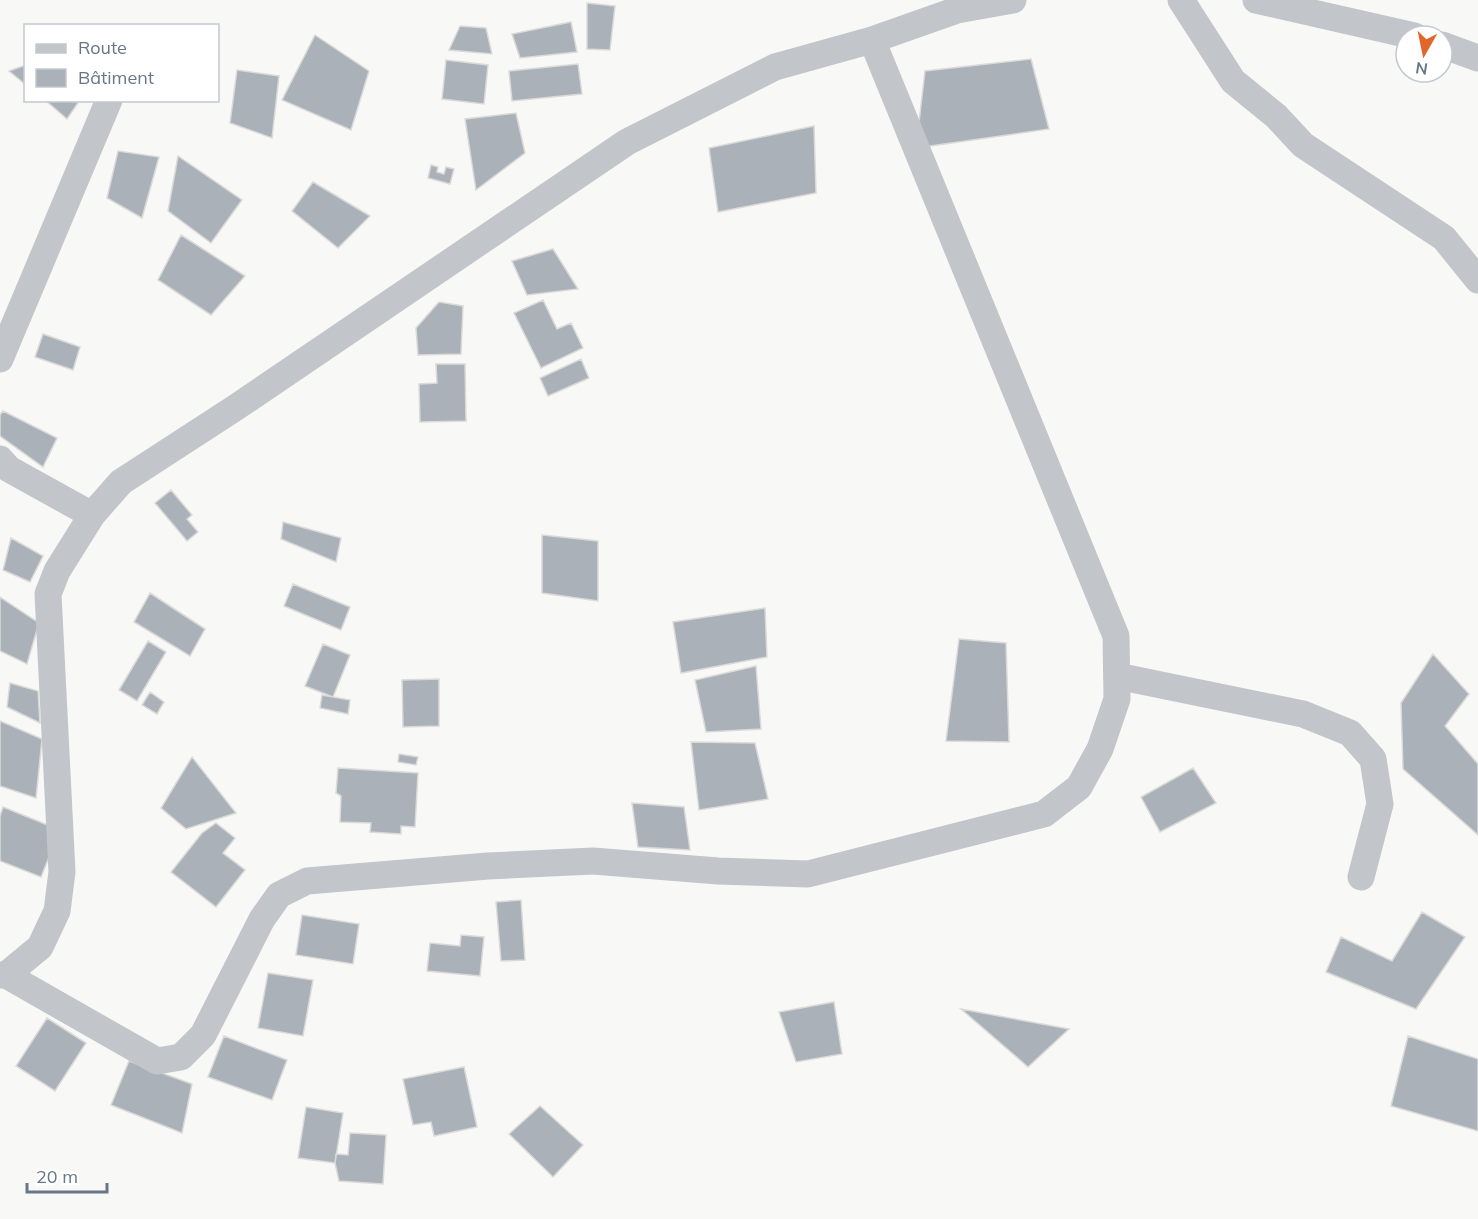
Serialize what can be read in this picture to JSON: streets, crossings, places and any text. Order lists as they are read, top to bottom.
{
  "legend": ["Route", "Bâtiment"],
  "scale_bar": "20 m",
  "north": "bottom"
}
